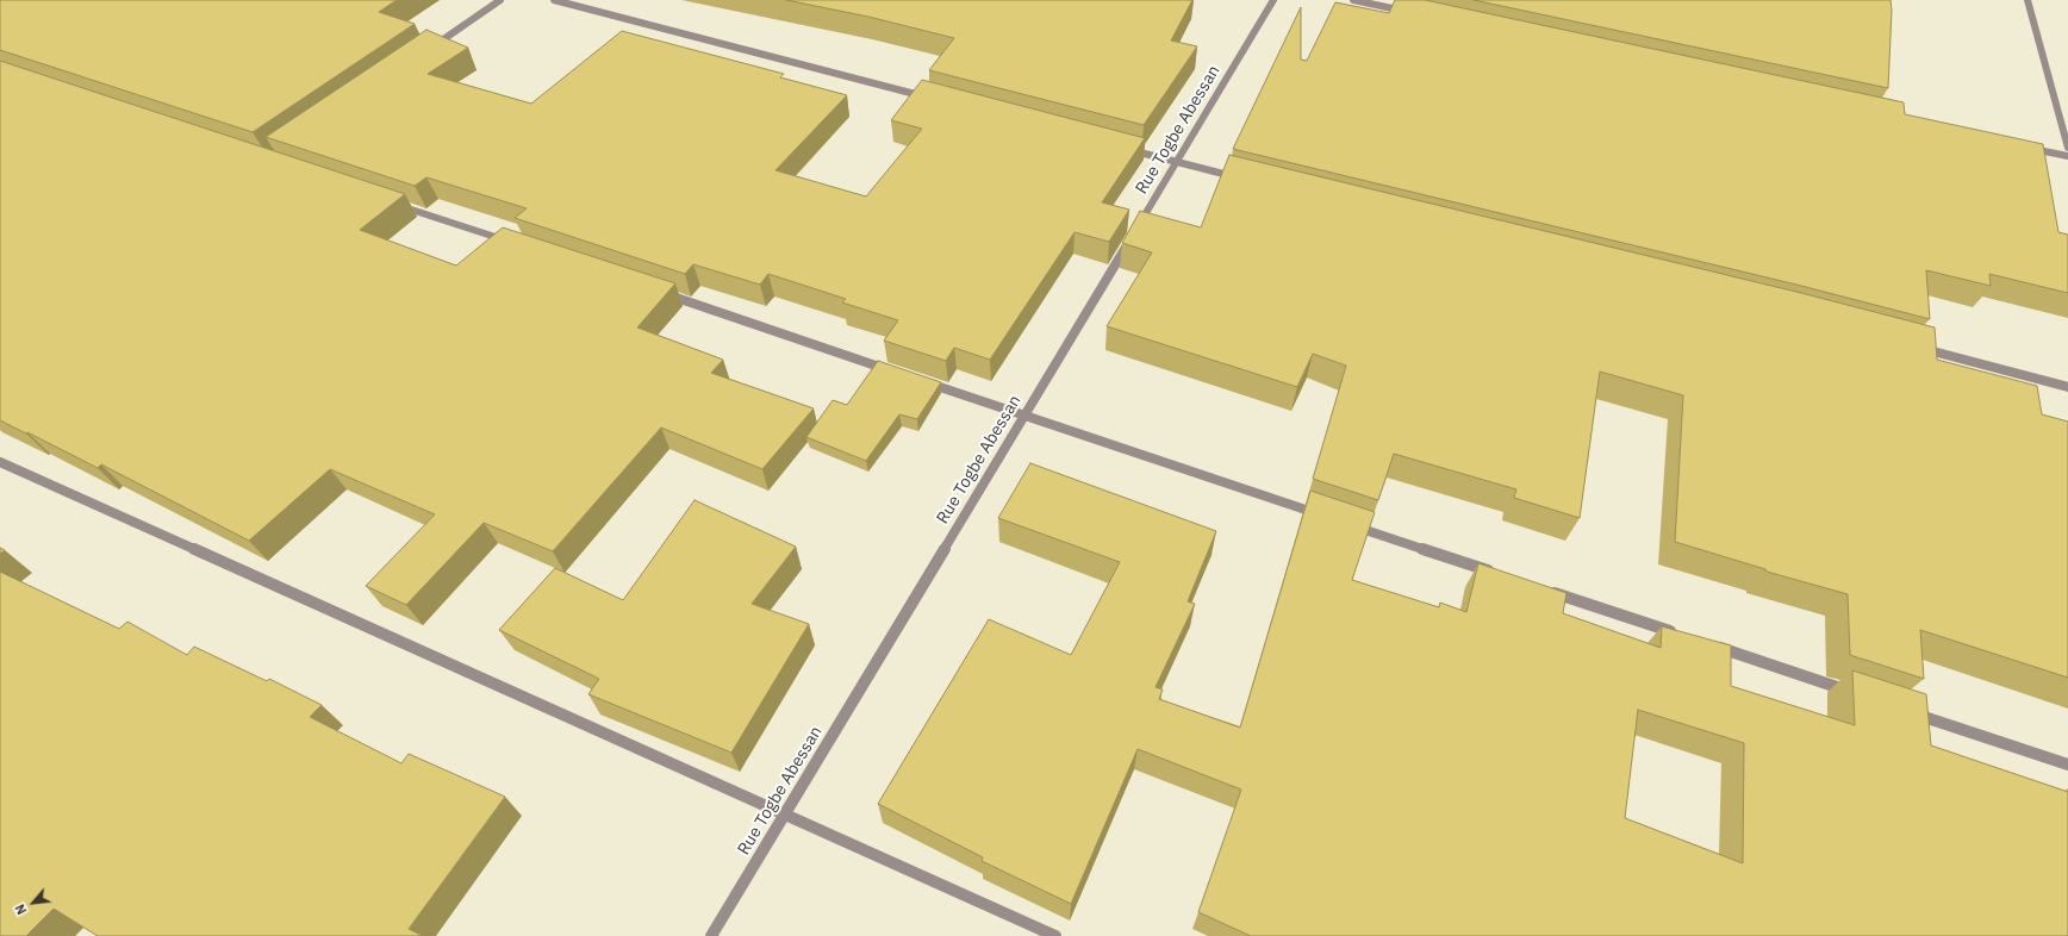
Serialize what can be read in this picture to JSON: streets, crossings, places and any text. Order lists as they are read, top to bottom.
{
  "streets": {
    "street": ["Rue Togbe Abessan"]
  },
  "north": "bottom left"
}
